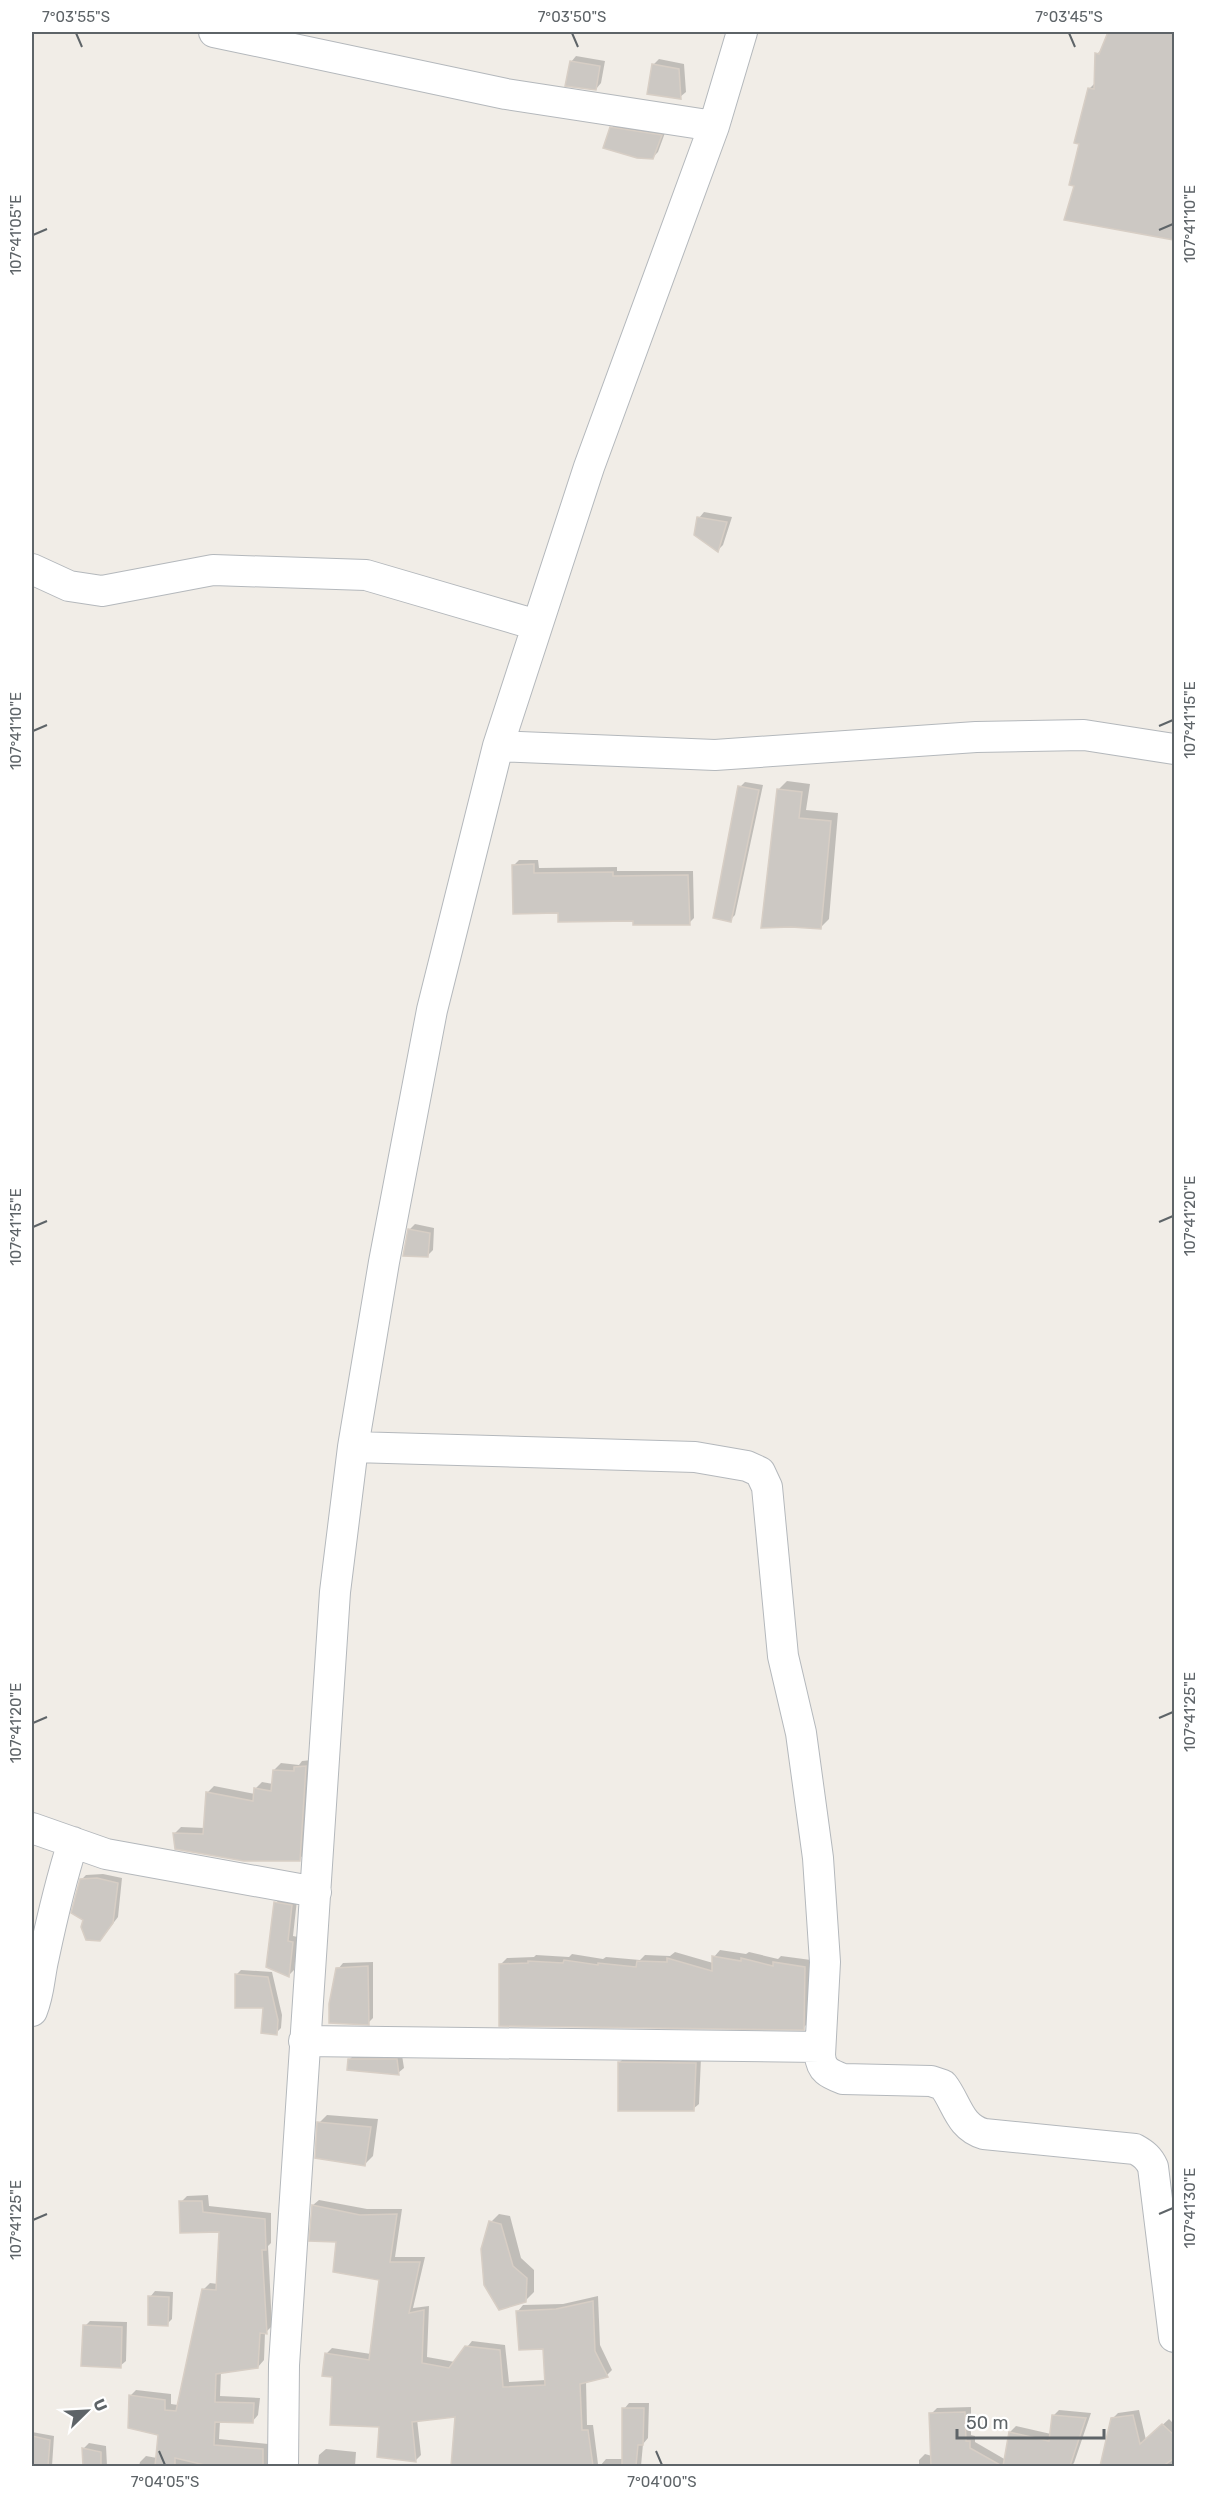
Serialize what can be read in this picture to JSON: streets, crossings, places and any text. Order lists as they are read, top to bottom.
{
  "scale_bar": "50 m",
  "north": "top right",
  "coordinates": [
    "7°03'55\"S",
    "7°03'50\"S",
    "7°03'45\"S",
    "107°41'10\"E",
    "107°41'05\"E",
    "107°41'15\"E",
    "107°41'20\"E",
    "107°41'25\"E",
    "107°41'30\"E",
    "7°04'05\"S",
    "7°04'00\"S"
  ]
}
